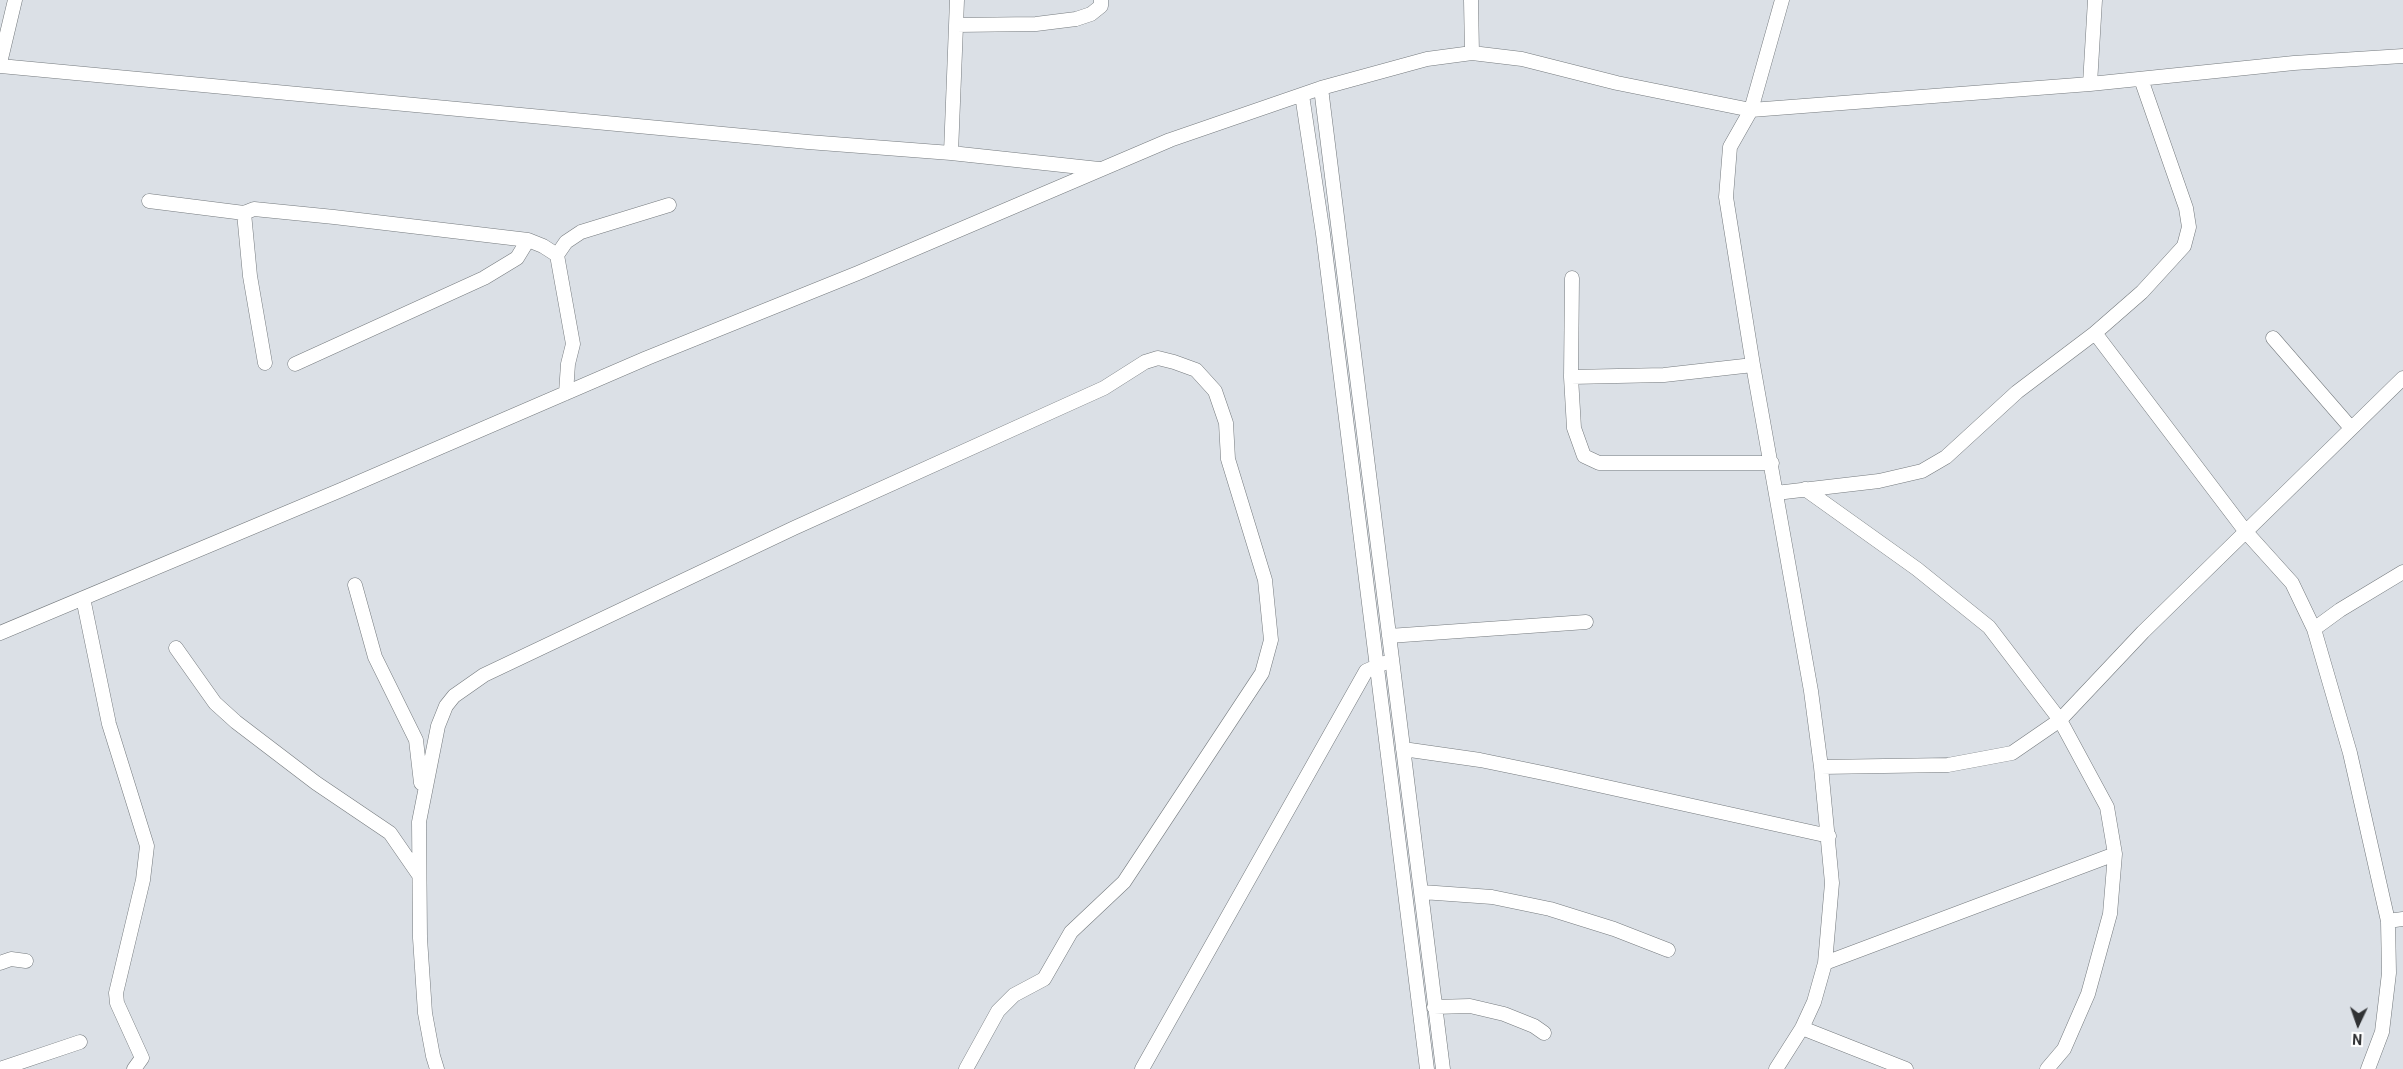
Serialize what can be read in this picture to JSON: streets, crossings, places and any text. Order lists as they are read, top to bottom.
{
  "north": "bottom"
}
